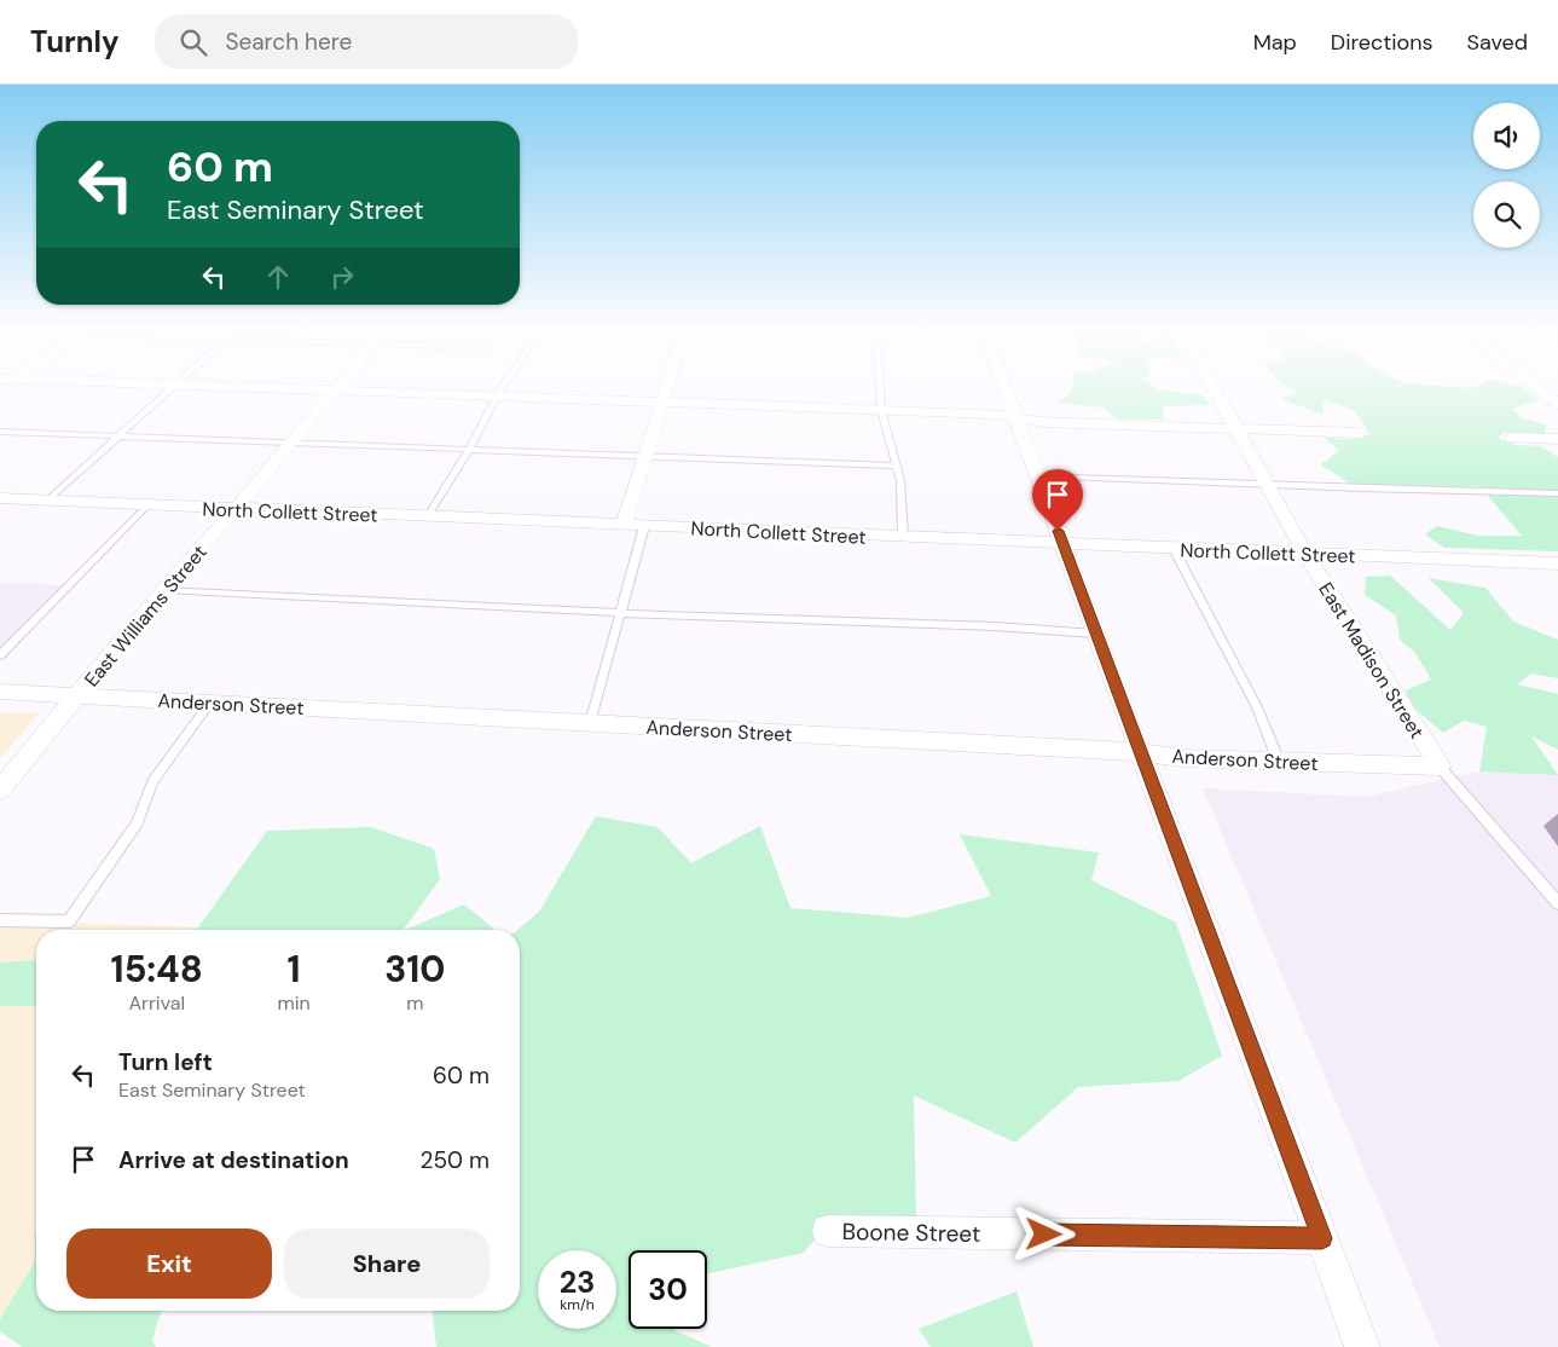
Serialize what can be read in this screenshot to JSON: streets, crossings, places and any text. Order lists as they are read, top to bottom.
{
  "streets": {
    "street": [
      "North Collett Street",
      "East Williams Street",
      "East Madison Street",
      "Anderson Street",
      "Boone Street"
    ]
  },
  "crossings": [
    ["North Collett Street", "East Williams Street"],
    ["North Collett Street", "East Madison Street"],
    ["East Williams Street", "Anderson Street"],
    ["East Madison Street", "Anderson Street"]
  ],
  "page": {
    "header": "Turnly",
    "search": "Search here",
    "nav": ["Map", "Directions", "Saved"],
    "turn": ["60 m", "East Seminary Street"],
    "eta": [
      "15:48",
      "Arrival",
      "1",
      "min",
      "310",
      "m"
    ],
    "list": [
      {
        "name": "Turn left",
        "note": "East Seminary Street",
        "value": "60 m"
      },
      {
        "name": "Arrive at destination",
        "value": "250 m"
      }
    ],
    "buttons": ["Exit", "Share"],
    "speed": "23 km/h",
    "limit": "30"
  }
}
